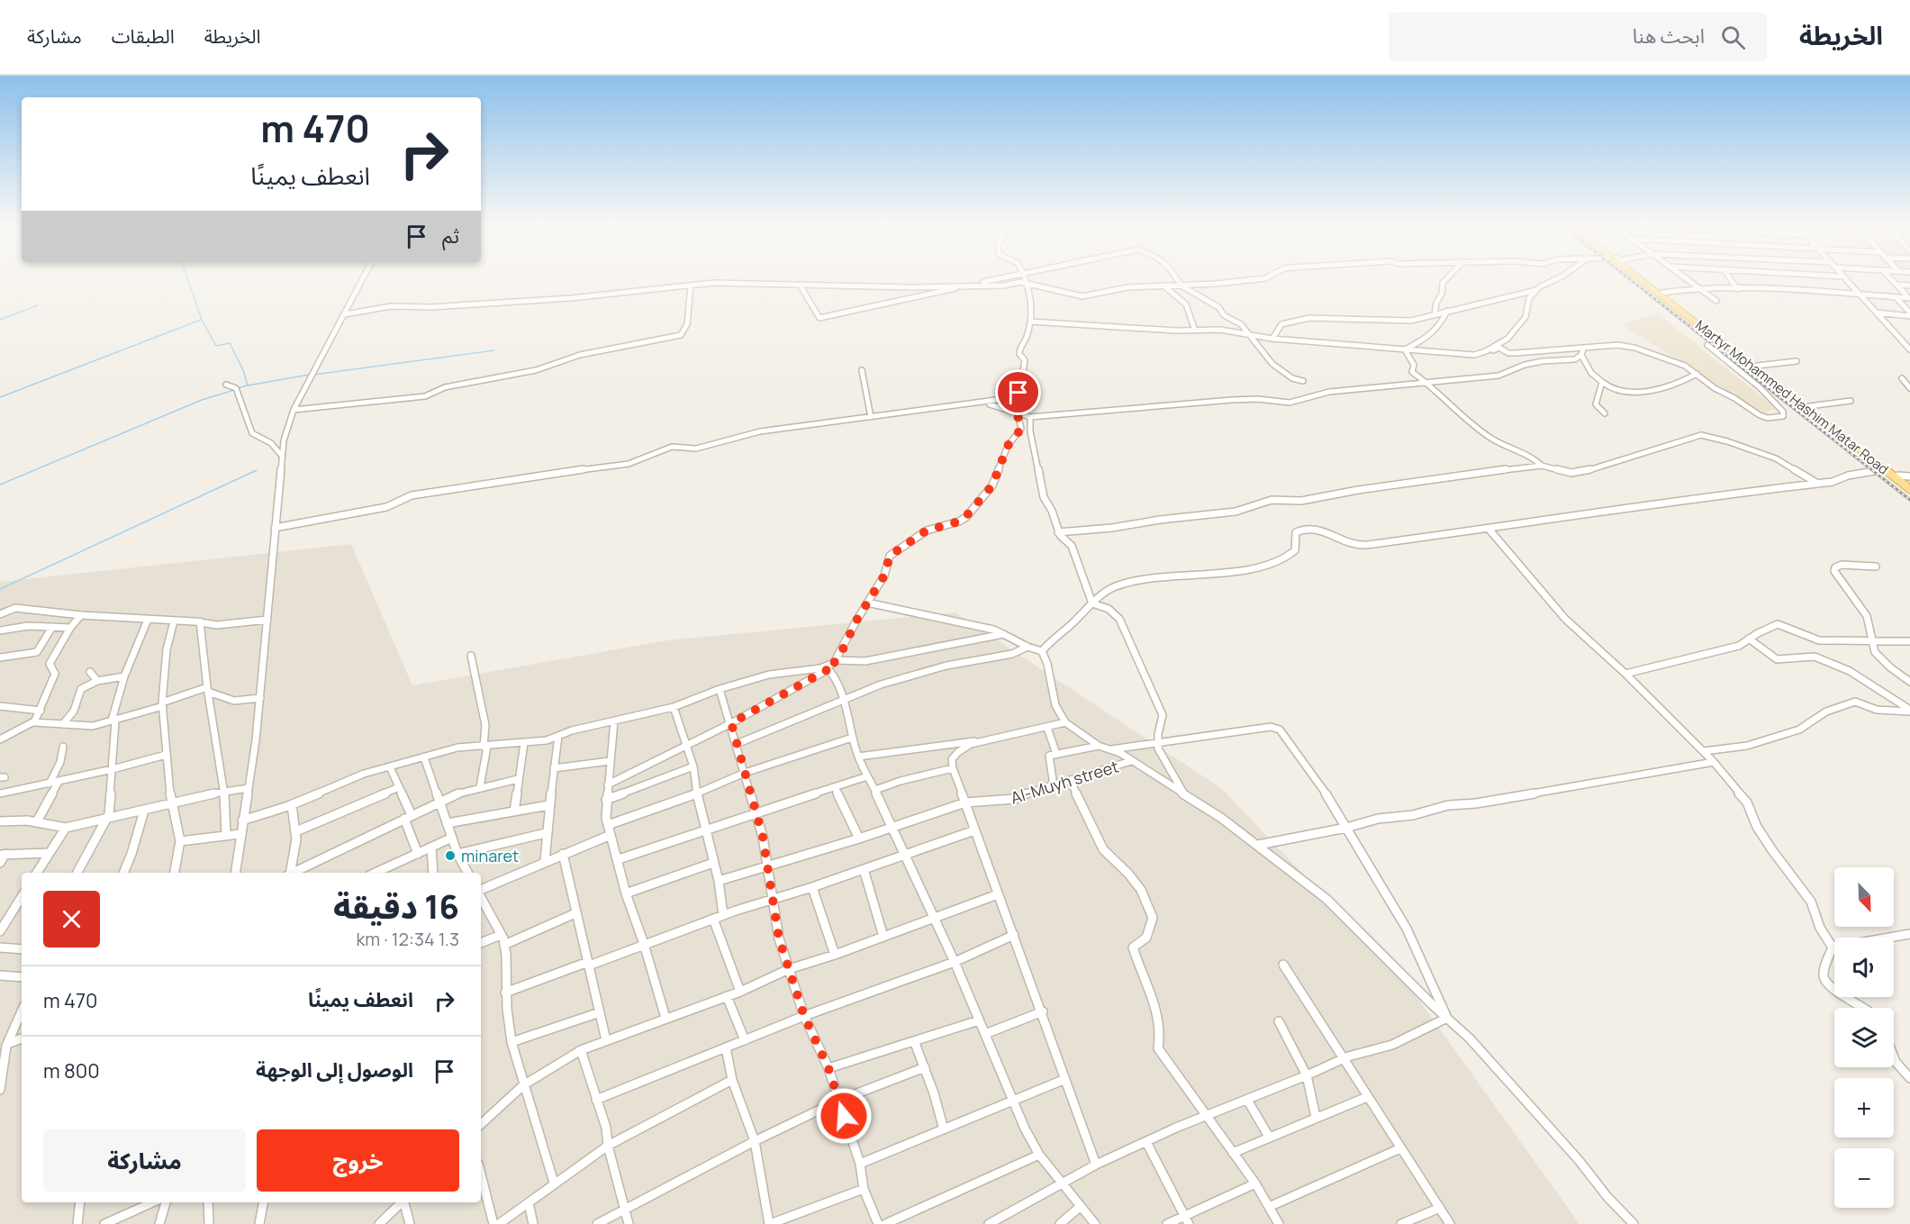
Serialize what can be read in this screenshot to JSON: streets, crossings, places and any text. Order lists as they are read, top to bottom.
{
  "streets": {
    "main road": ["Martyr Mohammed Hashim Matar Road"],
    "street": ["Al-Muyh street"]
  },
  "places": ["minaret"],
  "north": "bottom right",
  "page": {
    "header": "الخريطة",
    "search": "ابحث هنا",
    "nav": ["الخريطة", "الطبقات", "مشاركة"],
    "turn": ["470 m", "انعطف يمينًا"],
    "then": "ثم",
    "map_buttons": ["+", "−"],
    "heading": ["16 دقيقة", "1.3 km · 12:34"],
    "list": [
      {
        "name": "انعطف يمينًا",
        "value": "470 m"
      },
      {
        "name": "الوصول إلى الوجهة",
        "value": "800 m"
      }
    ],
    "buttons": ["خروج", "مشاركة"]
  }
}
